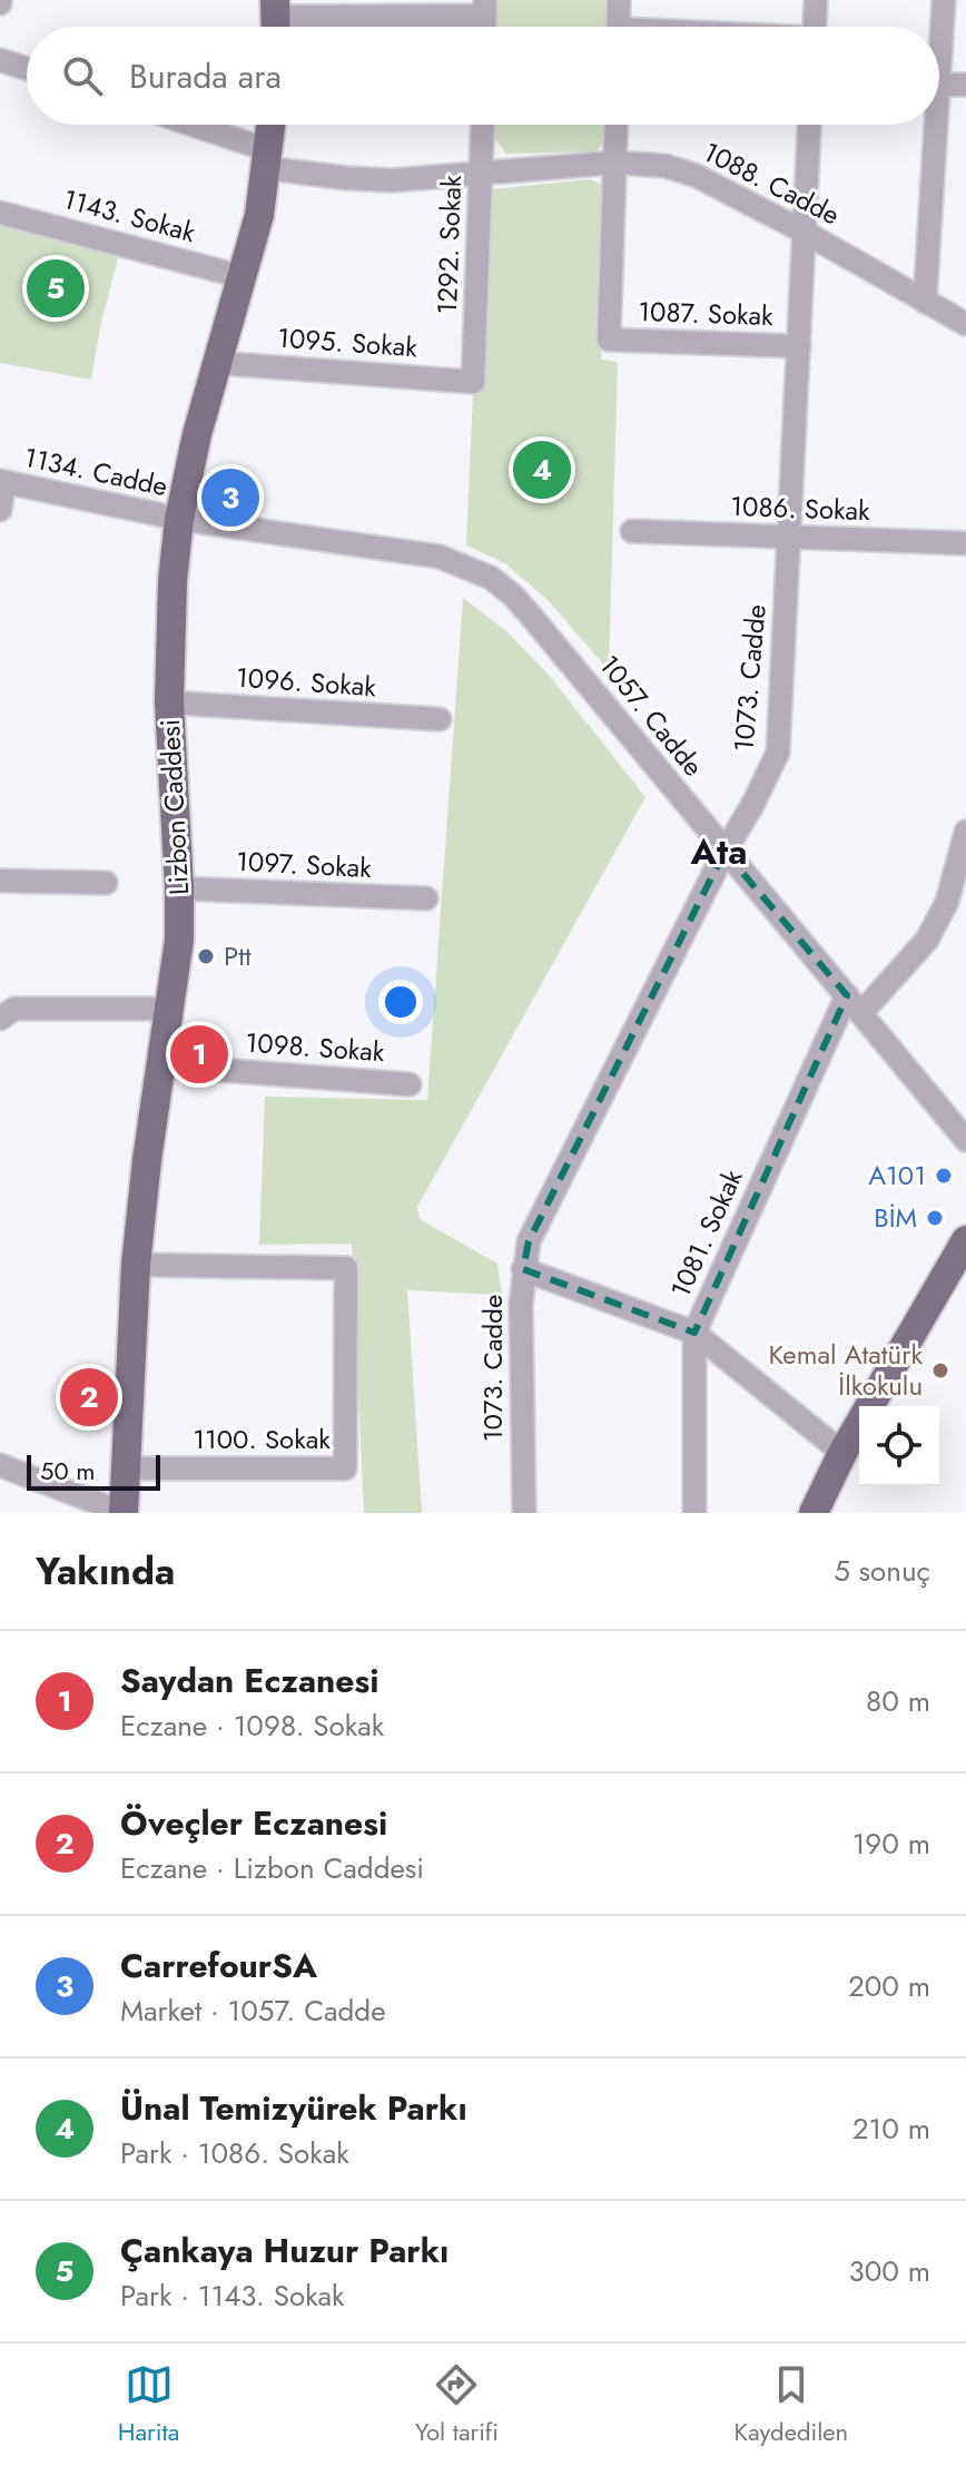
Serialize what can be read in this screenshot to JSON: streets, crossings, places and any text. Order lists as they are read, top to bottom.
{
  "streets": {
    "main road": ["Lizbon Caddesi"],
    "street": [
      "1088. Cadde",
      "1143. Sokak",
      "1292. Sokak",
      "1087. Sokak",
      "1095. Sokak",
      "1134. Cadde",
      "1086. Sokak",
      "1073. Cadde",
      "1096. Sokak",
      "1057. Cadde",
      "1097. Sokak",
      "1098. Sokak",
      "1081. Sokak",
      "1100. Sokak"
    ]
  },
  "crossings": [
    ["1088. Cadde", "1292. Sokak"],
    ["1088. Cadde", "1087. Sokak"],
    ["1088. Cadde", "1073. Cadde"],
    ["1088. Cadde", "Lizbon Caddesi"],
    ["1143. Sokak", "Lizbon Caddesi"],
    ["1292. Sokak", "1095. Sokak"],
    ["1087. Sokak", "1073. Cadde"],
    ["1095. Sokak", "Lizbon Caddesi"],
    ["1134. Cadde", "1057. Cadde"],
    ["1134. Cadde", "Lizbon Caddesi"],
    ["1086. Sokak", "1073. Cadde"],
    ["1073. Cadde", "1057. Cadde"],
    ["1096. Sokak", "Lizbon Caddesi"],
    ["1057. Cadde", "Lizbon Caddesi"],
    ["1057. Cadde", "1081. Sokak"],
    ["Lizbon Caddesi", "1097. Sokak"],
    ["Lizbon Caddesi", "1098. Sokak"],
    ["Lizbon Caddesi", "1100. Sokak"]
  ],
  "districts": ["Ata"],
  "places": [
    "Ptt",
    "A101",
    "BİM",
    "Kemal Atatürk İlkokulu"
  ],
  "scale_bar": "50 m",
  "page": {
    "search": "Burada ara",
    "pins": [
      "5",
      "4",
      "3",
      "1",
      "2"
    ],
    "scale": "50 m",
    "heading": ["Yakında", "5 sonuç"],
    "list": [
      {
        "mark": "1",
        "name": "Saydan Eczanesi",
        "note": "Eczane · 1098. Sokak",
        "value": "80 m"
      },
      {
        "mark": "2",
        "name": "Öveçler Eczanesi",
        "note": "Eczane · Lizbon Caddesi",
        "value": "190 m"
      },
      {
        "mark": "3",
        "name": "CarrefourSA",
        "note": "Market · 1057. Cadde",
        "value": "200 m"
      },
      {
        "mark": "4",
        "name": "Ünal Temizyürek Parkı",
        "note": "Park · 1086. Sokak",
        "value": "210 m"
      },
      {
        "mark": "5",
        "name": "Çankaya Huzur Parkı",
        "note": "Park · 1143. Sokak",
        "value": "300 m"
      }
    ],
    "nav": ["Harita", "Yol tarifi", "Kaydedilen"]
  }
}
